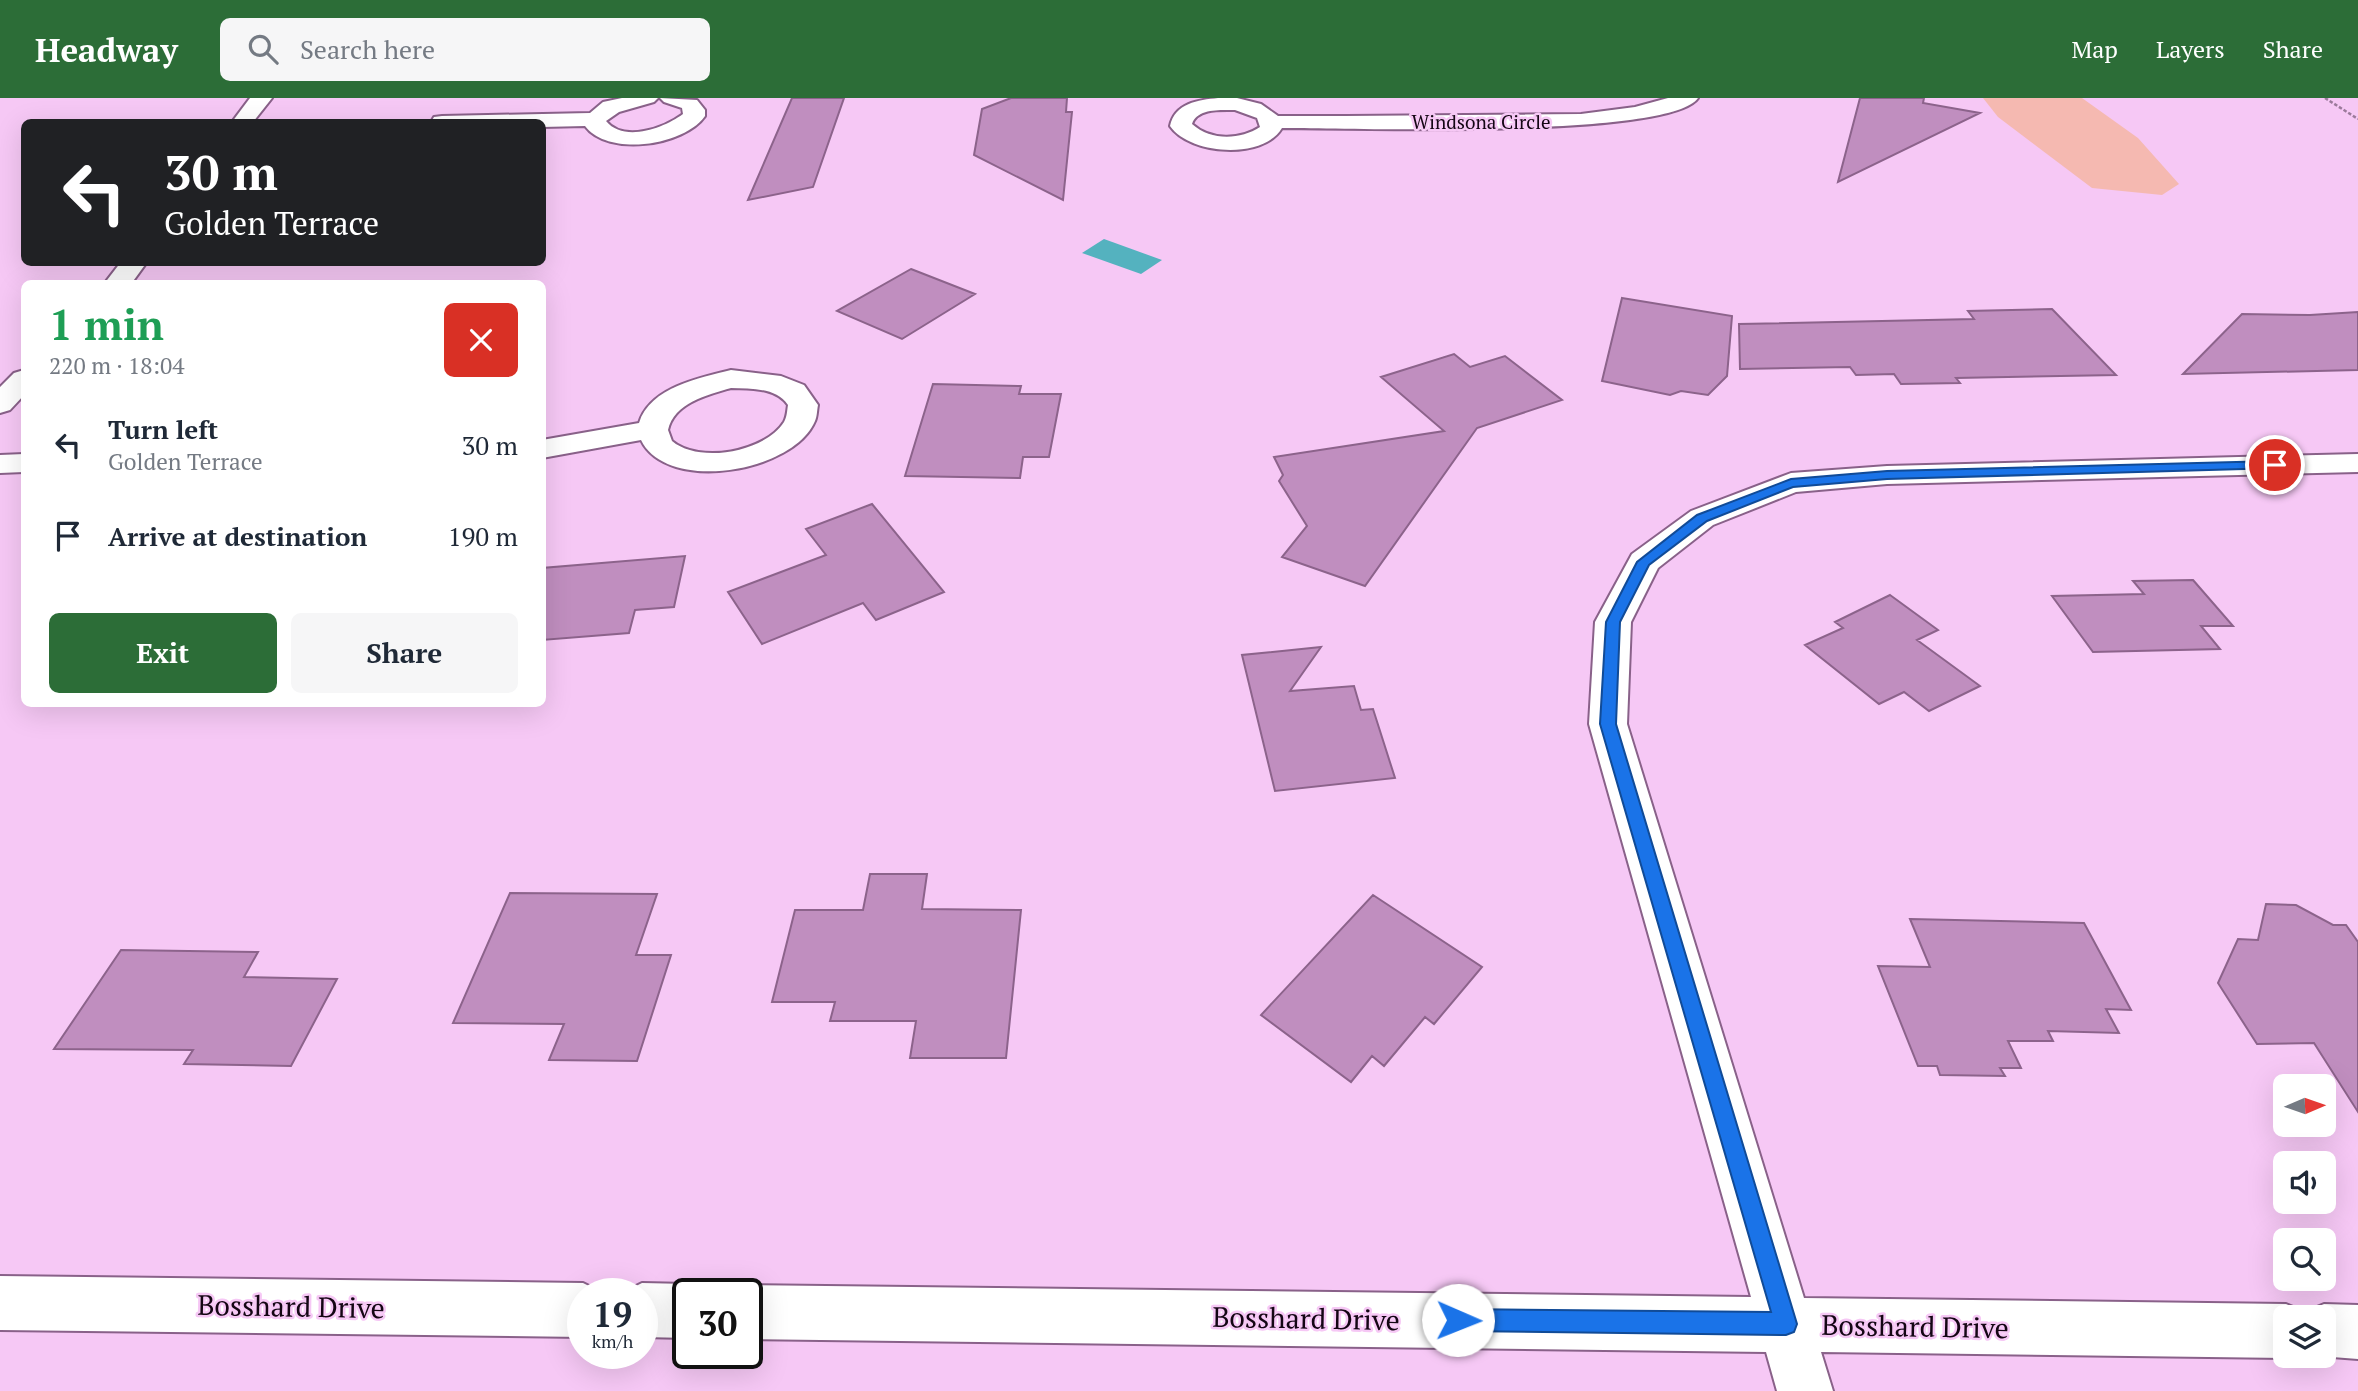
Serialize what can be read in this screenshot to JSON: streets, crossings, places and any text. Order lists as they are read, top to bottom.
{
  "streets": {
    "street": ["Windsona Circle", "Bosshard Drive"]
  },
  "north": "right",
  "page": {
    "header": "Headway",
    "search": "Search here",
    "nav": ["Map", "Layers", "Share"],
    "turn": ["30 m", "Golden Terrace"],
    "heading": ["1 min", "220 m · 18:04"],
    "list": [
      {
        "name": "Turn left",
        "note": "Golden Terrace",
        "value": "30 m"
      },
      {
        "name": "Arrive at destination",
        "value": "190 m"
      }
    ],
    "buttons": ["Exit", "Share"],
    "speed": "19 km/h",
    "limit": "30"
  }
}
